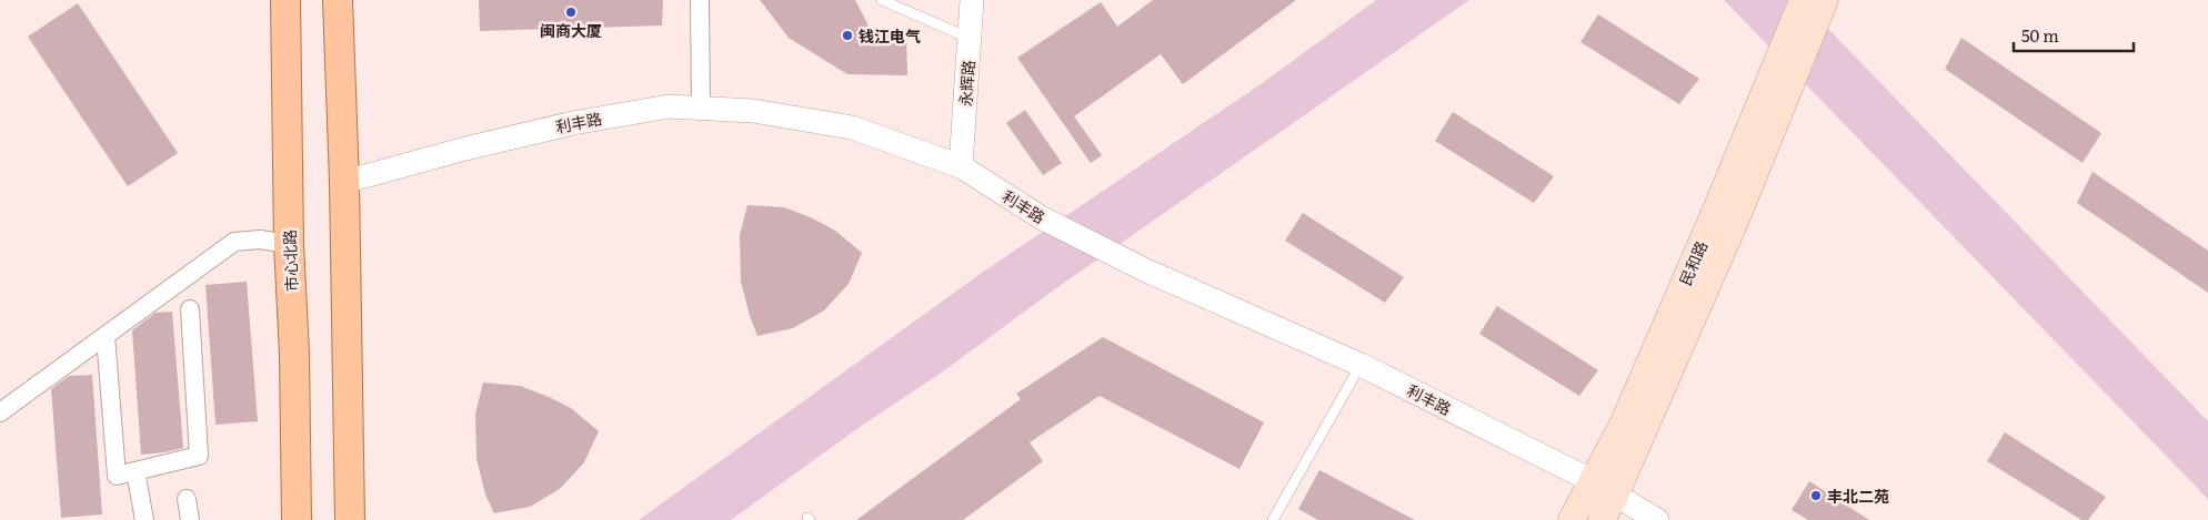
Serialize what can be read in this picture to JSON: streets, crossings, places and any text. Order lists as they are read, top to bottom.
{
  "streets": {
    "main road": ["市心北路", "民和路"],
    "street": ["永辉路", "利丰路"]
  },
  "crossings": [
    ["永辉路", "利丰路"],
    ["利丰路", "民和路"]
  ],
  "places": ["闽商大厦", "钱江电气", "丰北二苑"],
  "scale_bar": "50 m"
}
